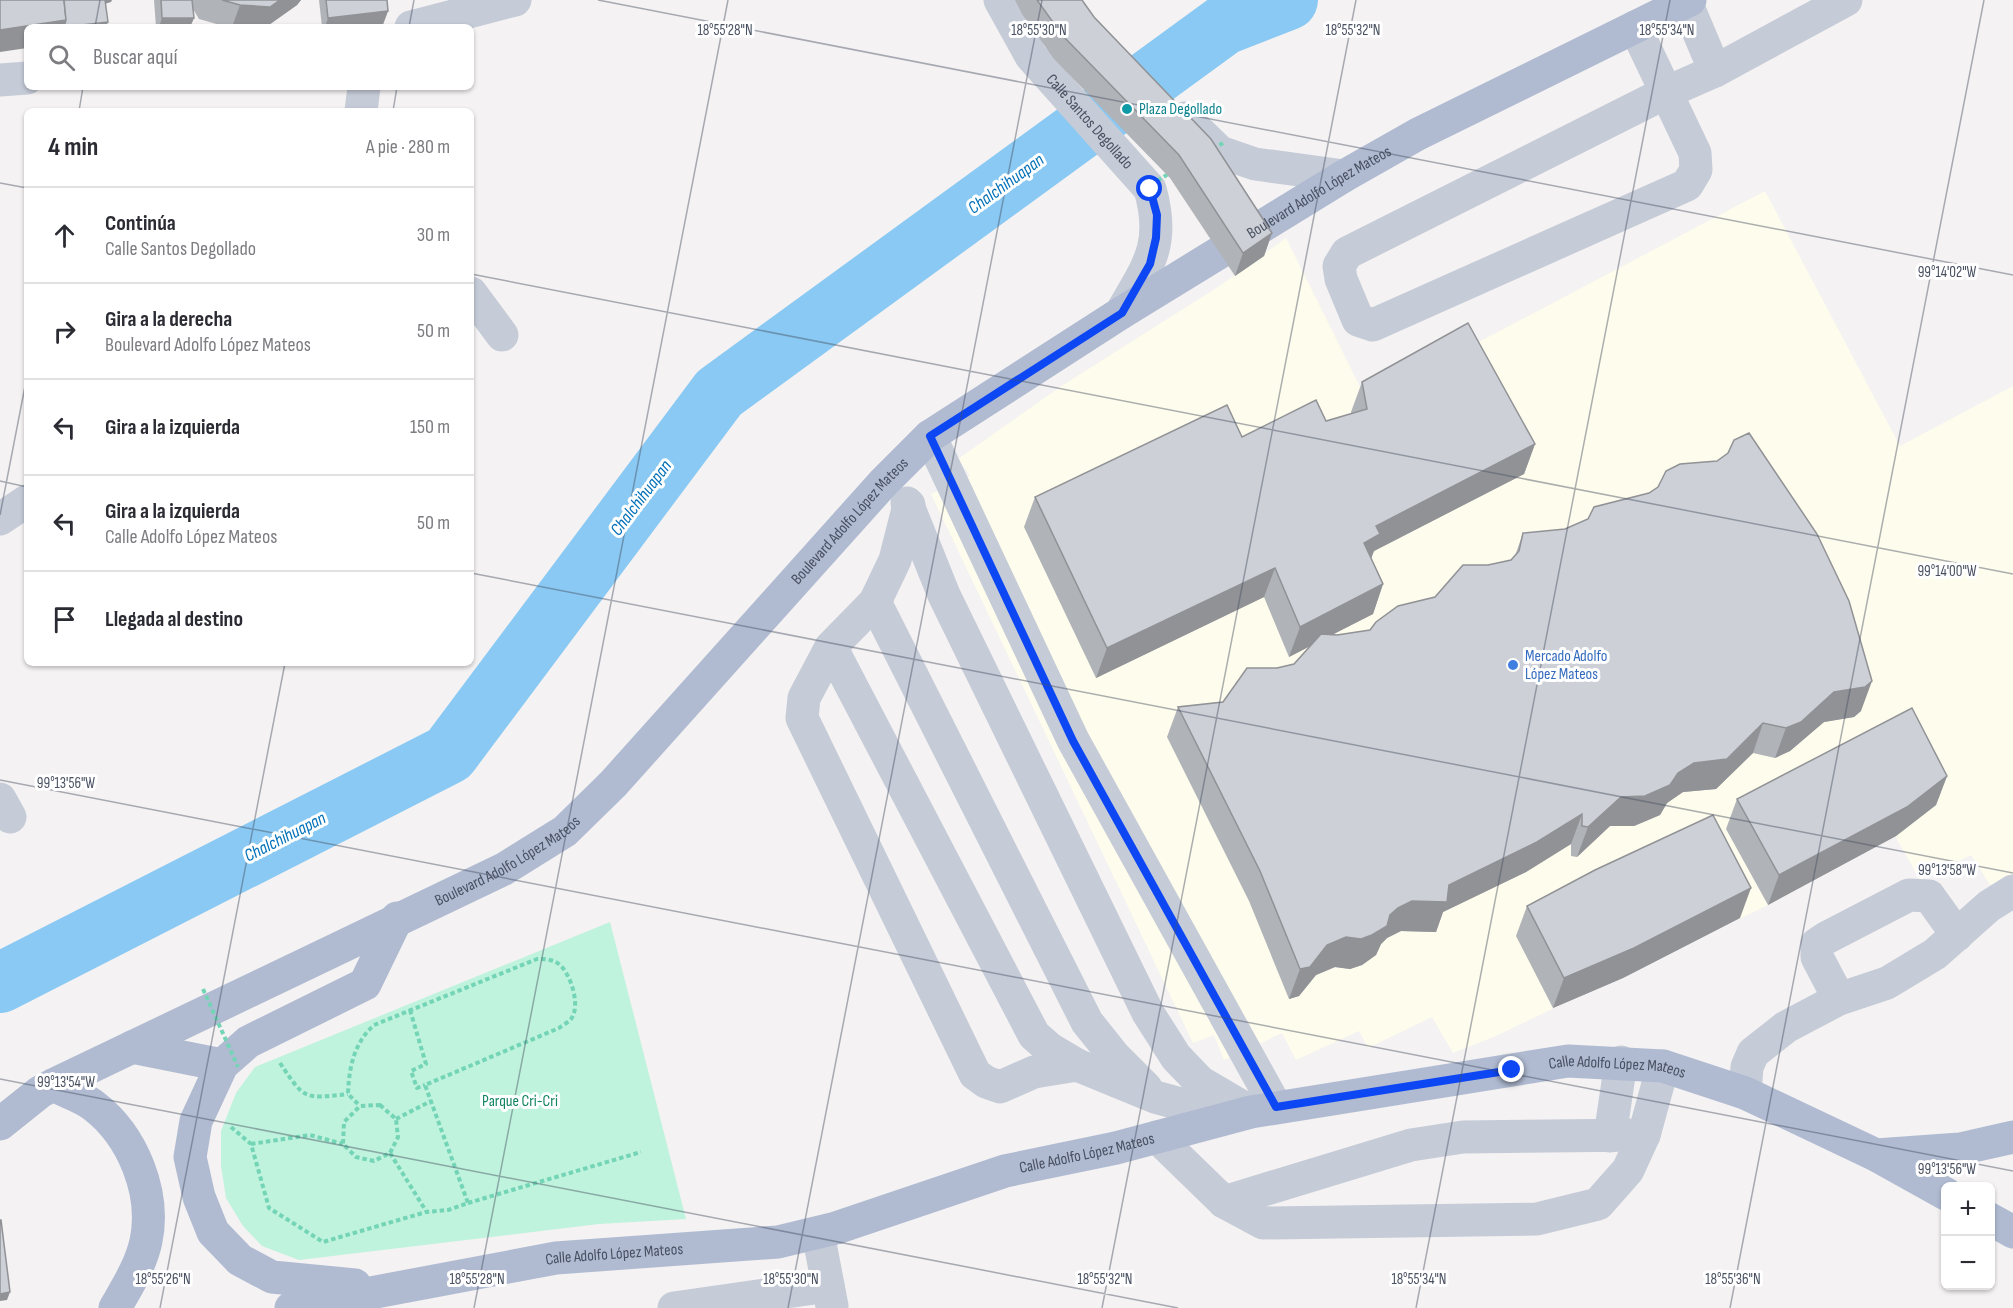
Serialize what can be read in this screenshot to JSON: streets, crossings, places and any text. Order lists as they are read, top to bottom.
{
  "streets": {
    "main road": ["Boulevard Adolfo López Mateos", "Calle Adolfo López Mateos"],
    "street": ["Calle Santos Degollado"]
  },
  "crossings": [
    ["Calle Santos Degollado", "Boulevard Adolfo López Mateos"]
  ],
  "water": ["Chalchihuapan"],
  "parks": ["Parque Cri-Cri"],
  "places": ["Plaza Degollado", "Mercado Adolfo López Mateos"],
  "page": {
    "search": "Buscar aquí",
    "heading": ["4 min", "A pie · 280 m"],
    "list": [
      ["Continúa", "Calle Santos Degollado", "30 m"],
      ["Gira a la derecha", "Boulevard Adolfo López Mateos", "50 m"],
      ["Gira a la izquierda", "150 m"],
      ["Gira a la izquierda", "Calle Adolfo López Mateos", "50 m"],
      "Llegada al destino"
    ],
    "map_buttons": ["+", "−"]
  },
  "coordinates": [
    "18°55'28\"N",
    "18°55'30\"N",
    "18°55'32\"N",
    "18°55'34\"N",
    "99°14'02\"W",
    "99°14'00\"W",
    "99°13'56\"W",
    "99°13'58\"W",
    "99°13'54\"W",
    "18°55'26\"N",
    "18°55'36\"N"
  ]
}
